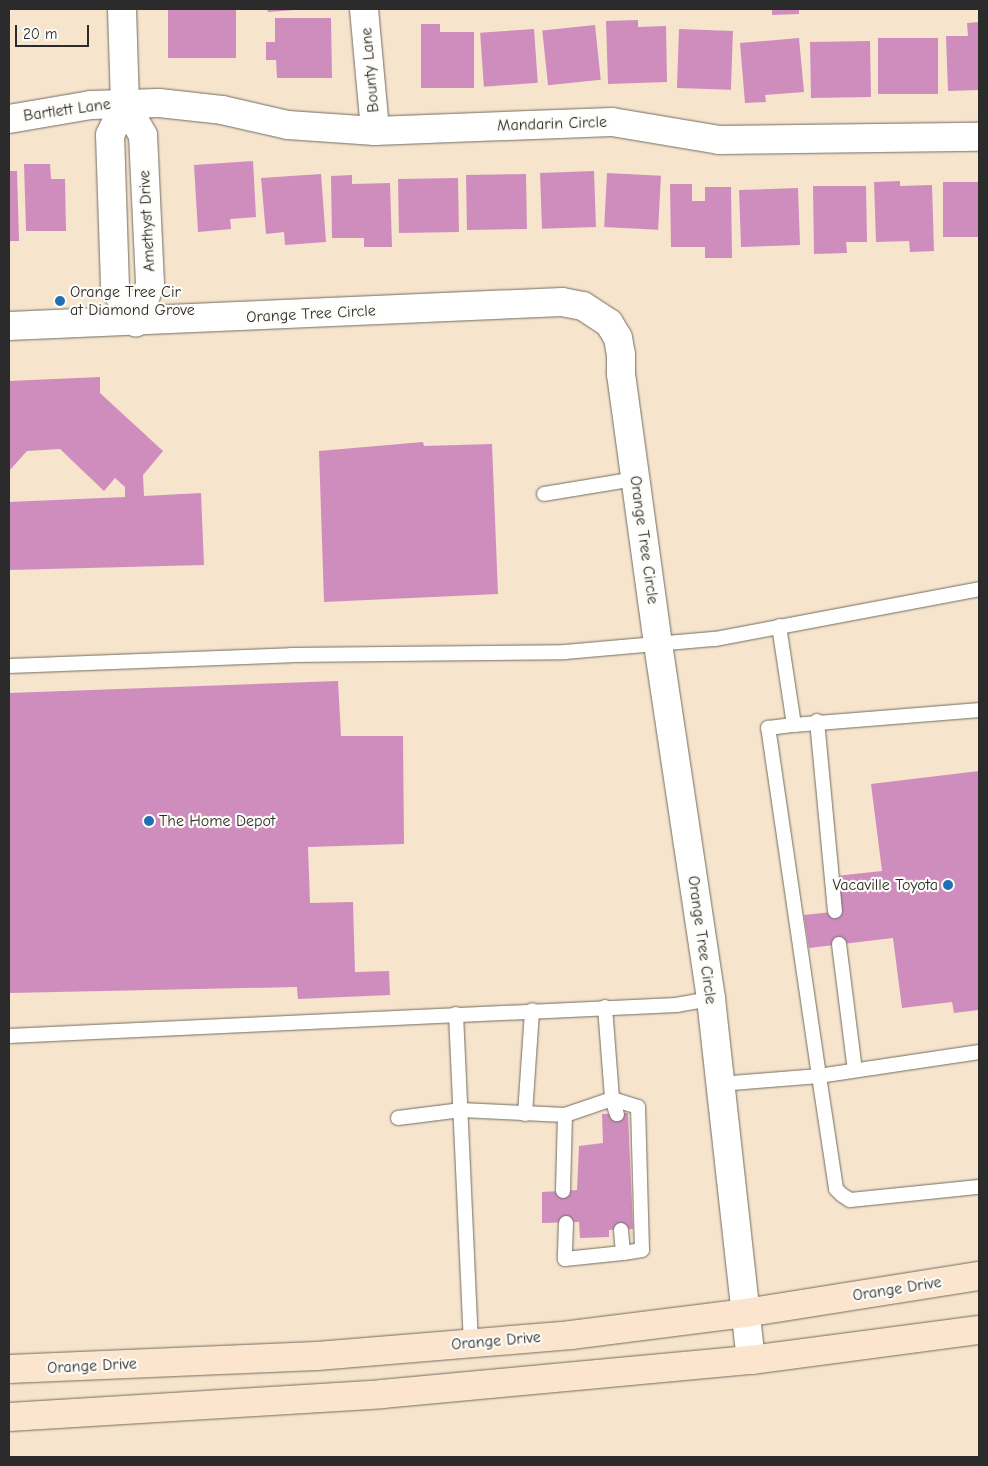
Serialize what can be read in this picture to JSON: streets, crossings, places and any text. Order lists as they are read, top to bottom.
{
  "streets": {
    "street": [
      "Bounty Lane",
      "Bartlett Lane",
      "Mandarin Circle",
      "Amethyst Drive",
      "Orange Tree Circle",
      "Orange Drive"
    ]
  },
  "crossings": [
    ["Bounty Lane", "Mandarin Circle"],
    ["Bartlett Lane", "Mandarin Circle"],
    ["Bartlett Lane", "Amethyst Drive"],
    ["Mandarin Circle", "Amethyst Drive"],
    ["Amethyst Drive", "Orange Tree Circle"],
    ["Orange Tree Circle", "Orange Drive"]
  ],
  "places": ["Orange Tree Cir at Diamond Grove", "The Home Depot", "Vacaville Toyota"],
  "scale_bar": "20 m"
}
